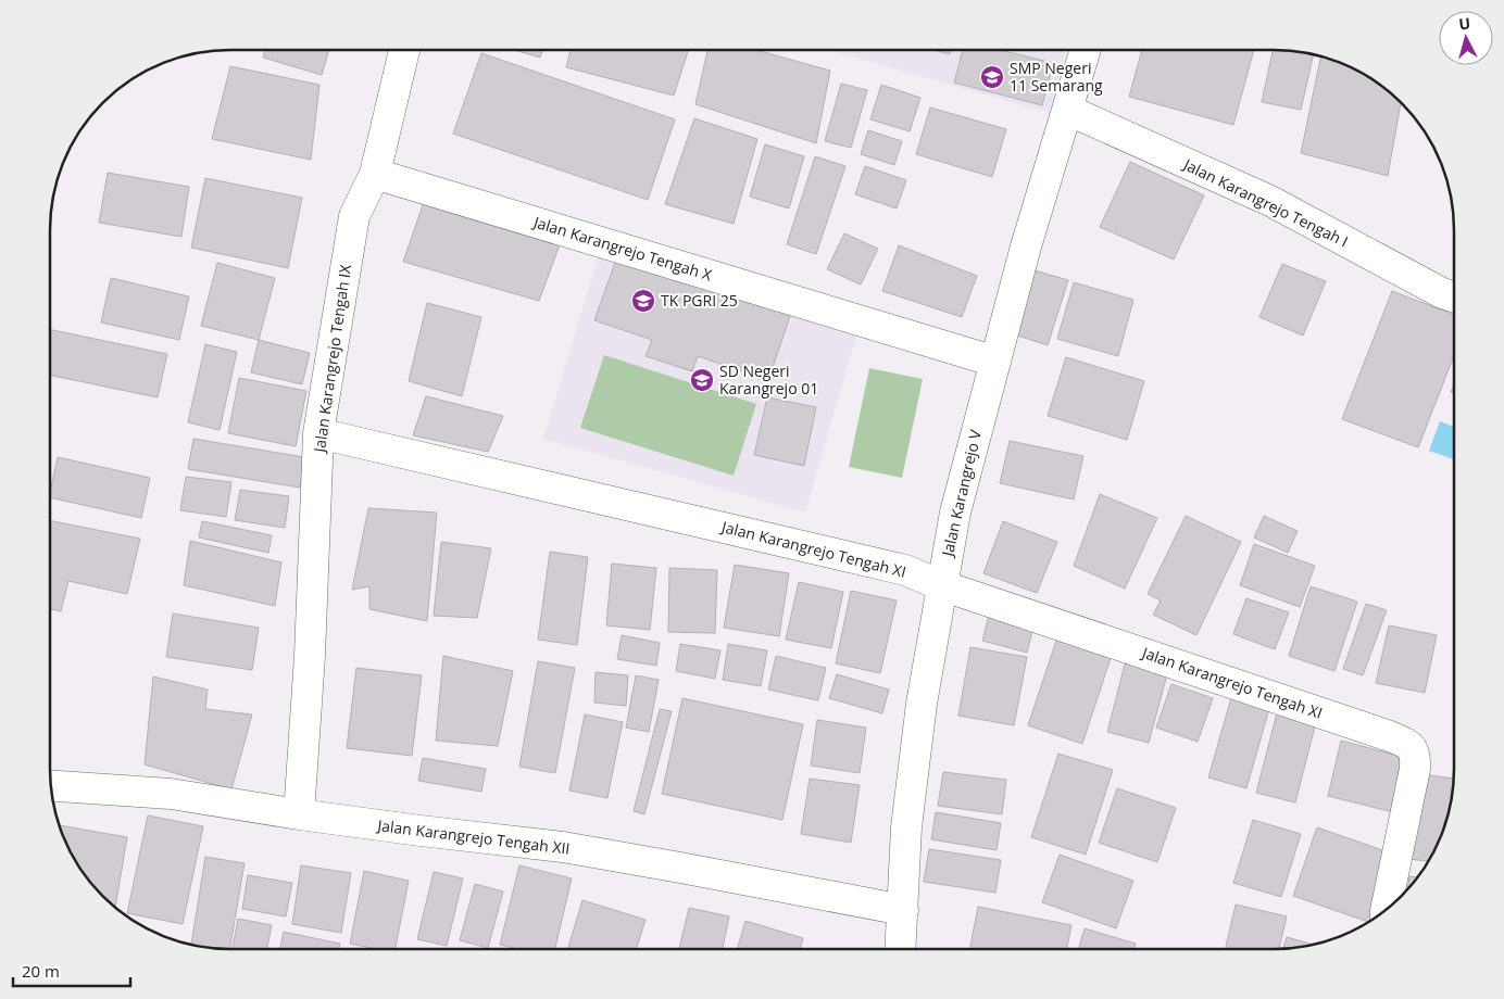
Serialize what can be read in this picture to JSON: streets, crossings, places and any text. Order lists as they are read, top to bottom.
{
  "streets": {
    "street": [
      "Jalan Karangrejo Tengah I",
      "Jalan Karangrejo Tengah X",
      "Jalan Karangrejo Tengah IX",
      "Jalan Karangrejo V",
      "Jalan Karangrejo Tengah XI",
      "Jalan Karangrejo Tengah XII"
    ]
  },
  "crossings": [
    ["Jalan Karangrejo Tengah I", "Jalan Karangrejo V"],
    ["Jalan Karangrejo Tengah X", "Jalan Karangrejo Tengah IX"],
    ["Jalan Karangrejo Tengah X", "Jalan Karangrejo V"],
    ["Jalan Karangrejo Tengah IX", "Jalan Karangrejo Tengah XI"],
    ["Jalan Karangrejo Tengah IX", "Jalan Karangrejo Tengah XII"],
    ["Jalan Karangrejo V", "Jalan Karangrejo Tengah XI"],
    ["Jalan Karangrejo V", "Jalan Karangrejo Tengah XII"]
  ],
  "places": {
    "school or university": ["SMP Negeri 11 Semarang", "TK PGRI 25", "SD Negeri Karangrejo 01"]
  },
  "scale_bar": "20 m",
  "north": "top"
}
